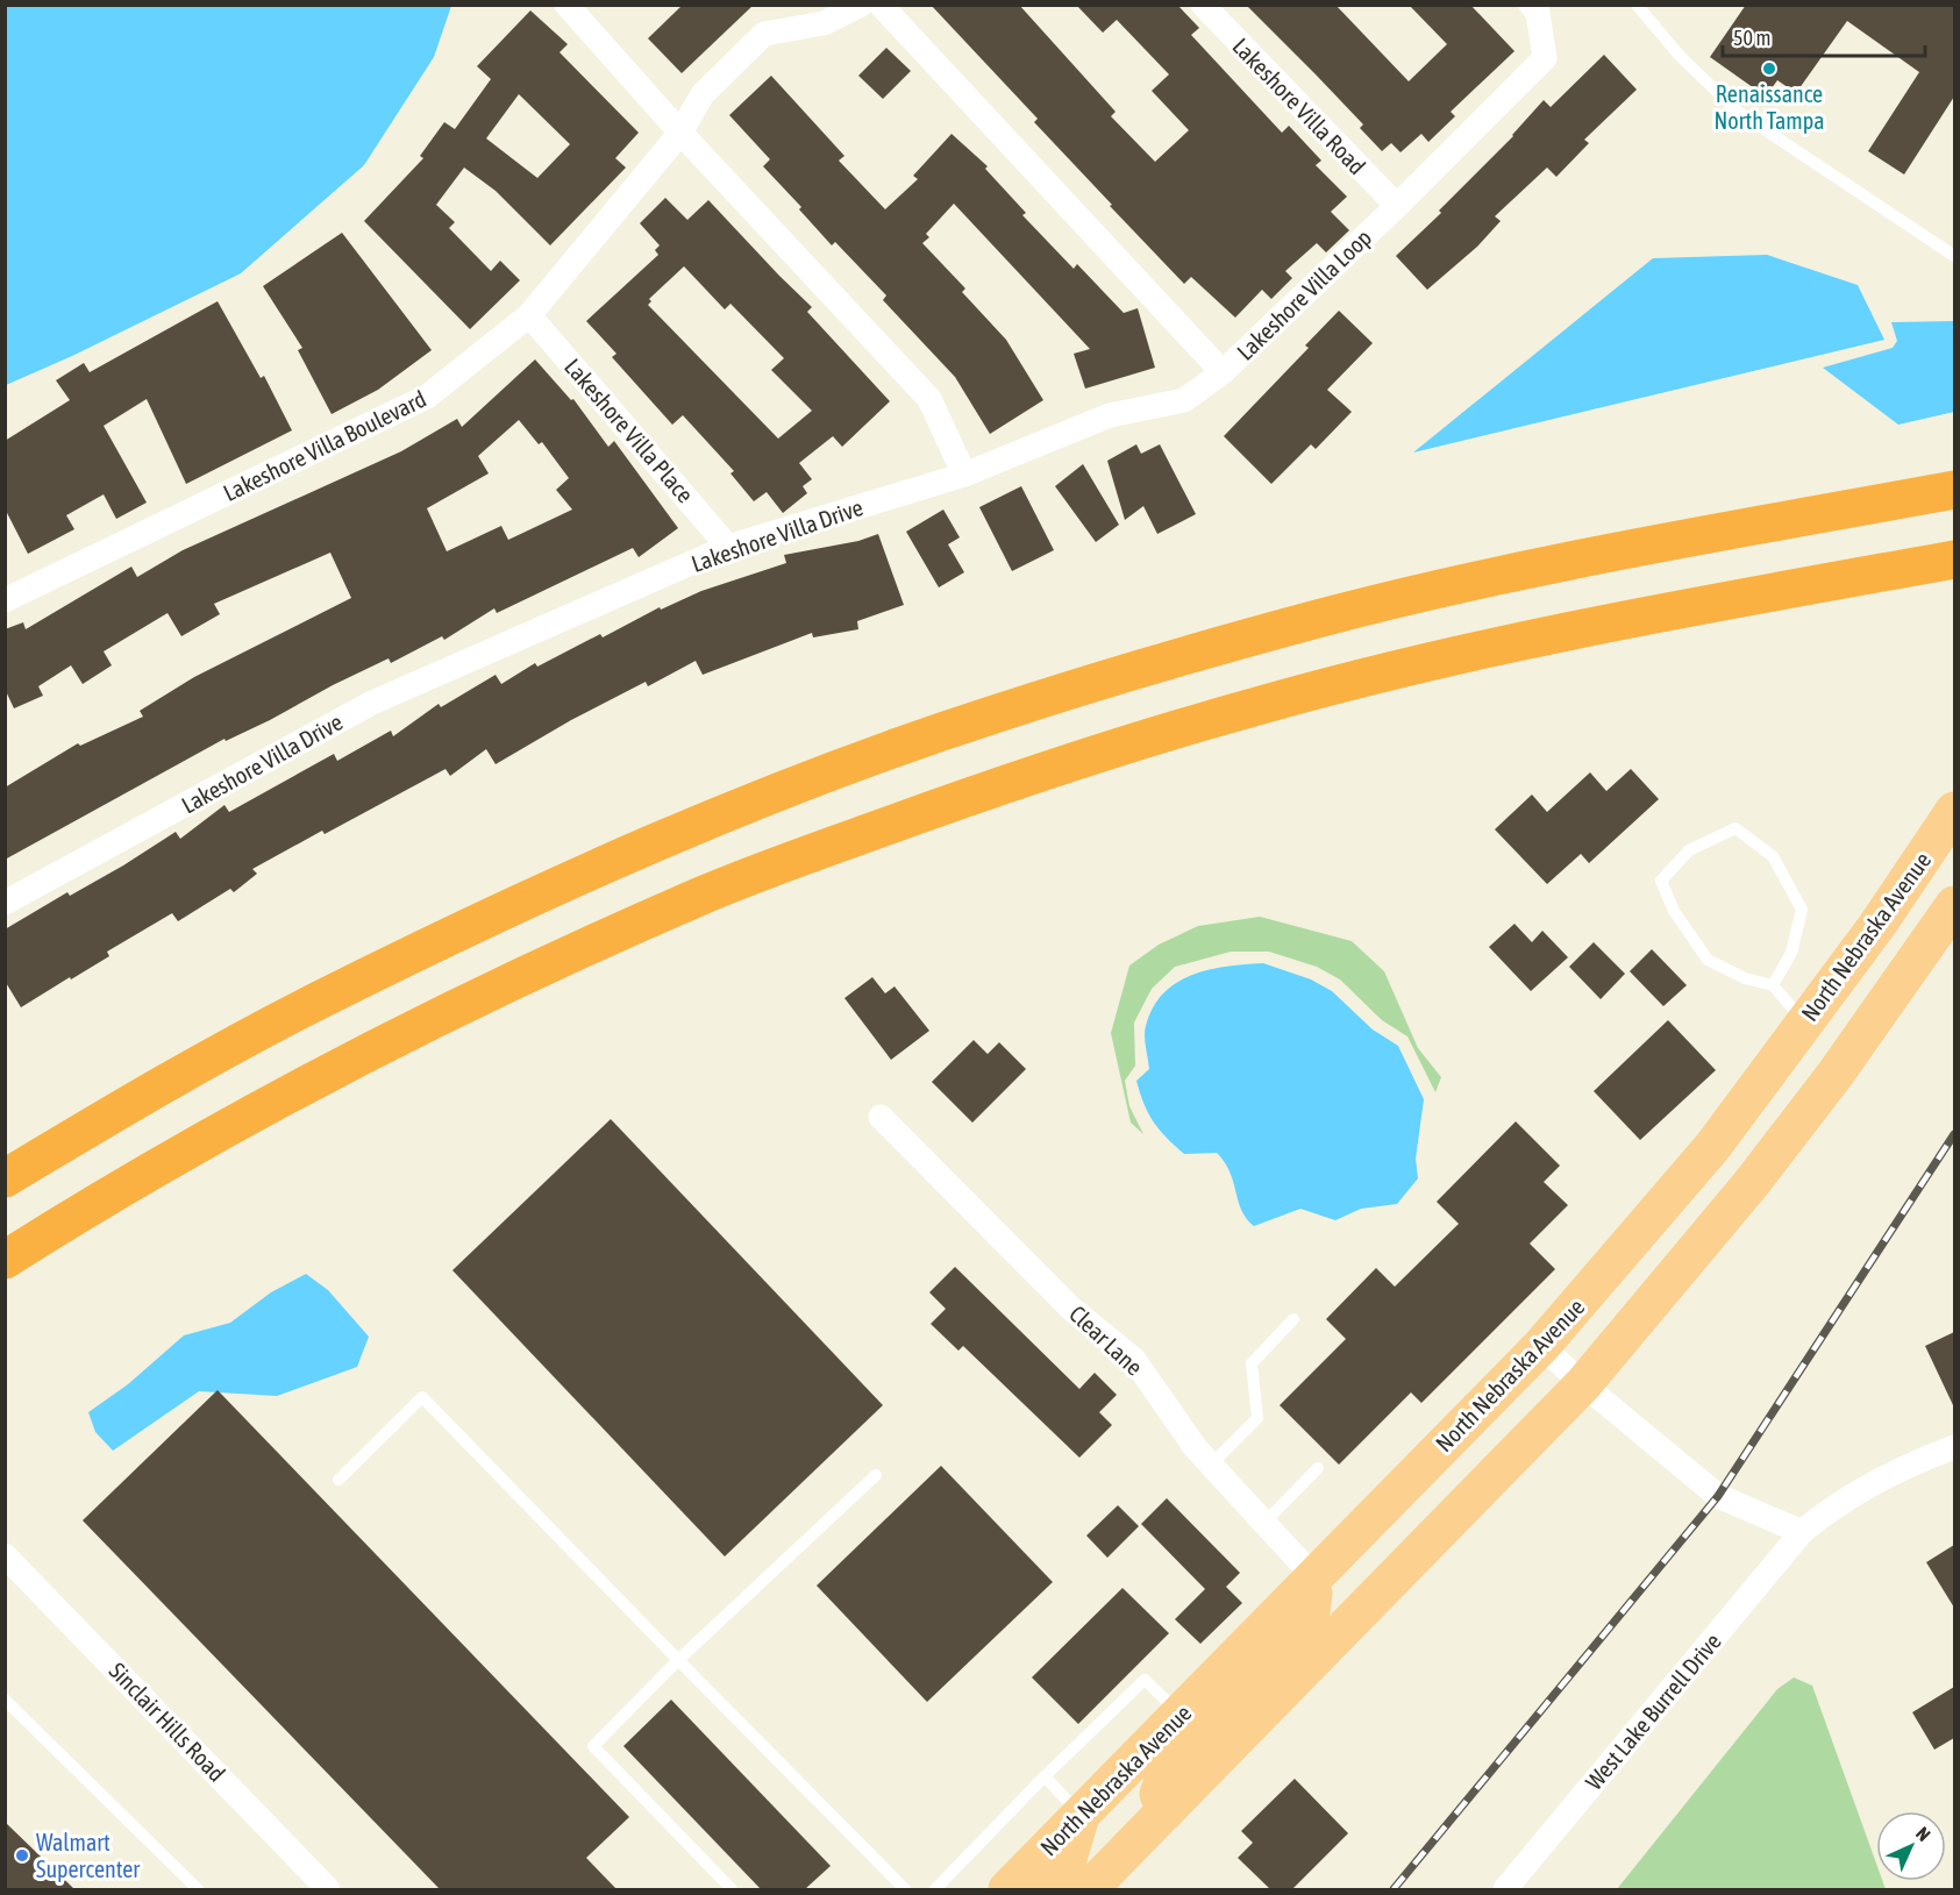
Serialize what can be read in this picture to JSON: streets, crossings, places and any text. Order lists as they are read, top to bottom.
{
  "streets": {
    "main road": ["North Nebraska Avenue"],
    "street": [
      "Lakeshore Villa Road",
      "Lakeshore Villa Loop",
      "Lakeshore Villa Place",
      "Lakeshore Villa Boulevard",
      "Lakeshore Villa Drive",
      "Clear Lane",
      "West Lake Burrell Drive",
      "Sinclair Hills Road"
    ]
  },
  "crossings": [
    ["Lakeshore Villa Road", "Lakeshore Villa Loop"],
    ["Lakeshore Villa Loop", "Lakeshore Villa Drive"],
    ["Lakeshore Villa Place", "Lakeshore Villa Boulevard"],
    ["Lakeshore Villa Place", "Lakeshore Villa Drive"],
    ["North Nebraska Avenue", "Clear Lane"]
  ],
  "places": ["Renaissance North Tampa", "Walmart Supercenter"],
  "scale_bar": "50 m",
  "north": "top right"
}
